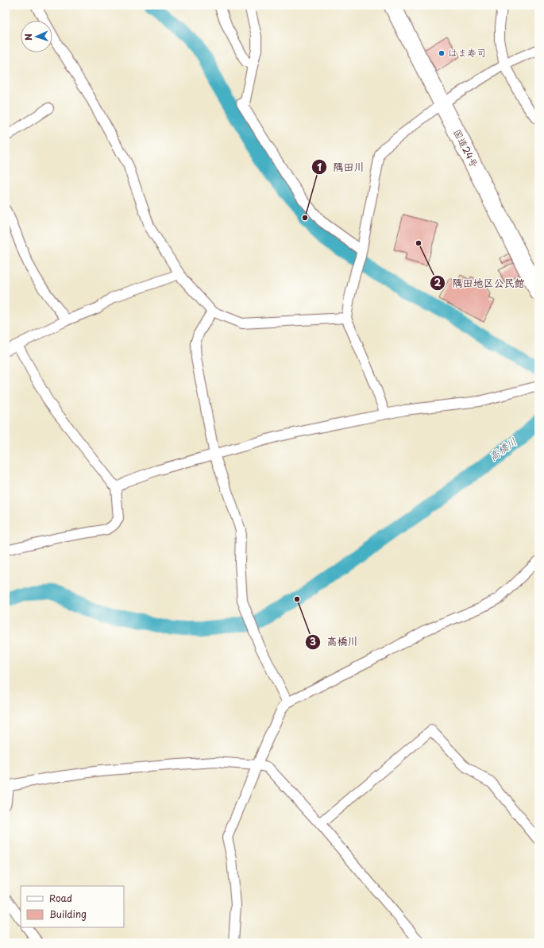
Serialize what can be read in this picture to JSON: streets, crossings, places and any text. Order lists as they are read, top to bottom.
{
  "streets": {
    "highway": ["国道24号"]
  },
  "water": ["高橋川"],
  "places": [
    "はま寿司",
    "隅田川",
    "隅田地区公民館",
    "高橋川"
  ],
  "legend": ["Road", "Building"],
  "north": "left"
}
